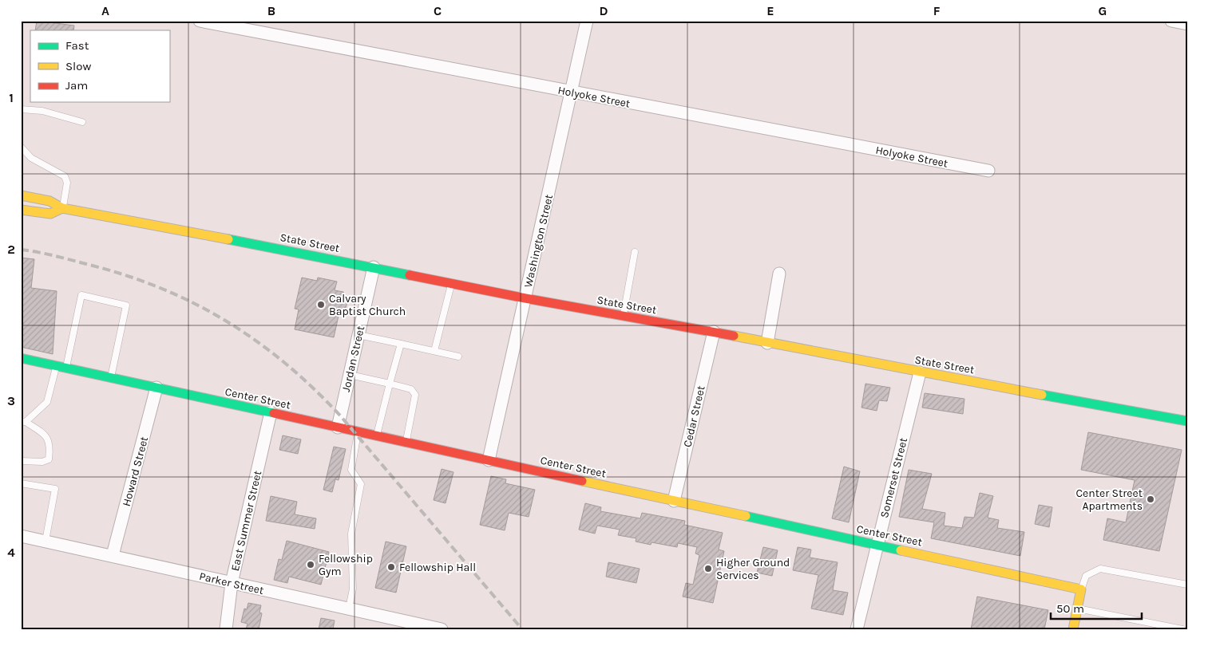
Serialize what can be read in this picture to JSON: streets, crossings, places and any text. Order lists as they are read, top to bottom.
{
  "streets": {
    "main road": ["State Street", "Center Street"],
    "street": [
      "Holyoke Street",
      "Washington Street",
      "Jordan Street",
      "Cedar Street",
      "Howard Street",
      "Somerset Street",
      "East Summer Street",
      "Parker Street"
    ]
  },
  "crossings": [
    ["Holyoke Street", "Washington Street"],
    ["Washington Street", "State Street"],
    ["Washington Street", "Center Street"],
    ["State Street", "Jordan Street"],
    ["State Street", "Cedar Street"],
    ["State Street", "Somerset Street"],
    ["Jordan Street", "Center Street"],
    ["Center Street", "Cedar Street"],
    ["Center Street", "Howard Street"],
    ["Center Street", "Somerset Street"],
    ["Center Street", "East Summer Street"],
    ["Howard Street", "Parker Street"],
    ["East Summer Street", "Parker Street"]
  ],
  "places": [
    "Calvary Baptist Church",
    "Center Street Apartments",
    "Fellowship Gym",
    "Fellowship Hall",
    "Higher Ground Services"
  ],
  "legend": ["Fast", "Slow", "Jam"],
  "scale_bar": "50 m",
  "grid": {
    "columns": [
      "A",
      "B",
      "C",
      "D",
      "E",
      "F",
      "G"
    ],
    "rows": [
      "1",
      "2",
      "3",
      "4"
    ]
  }
}
